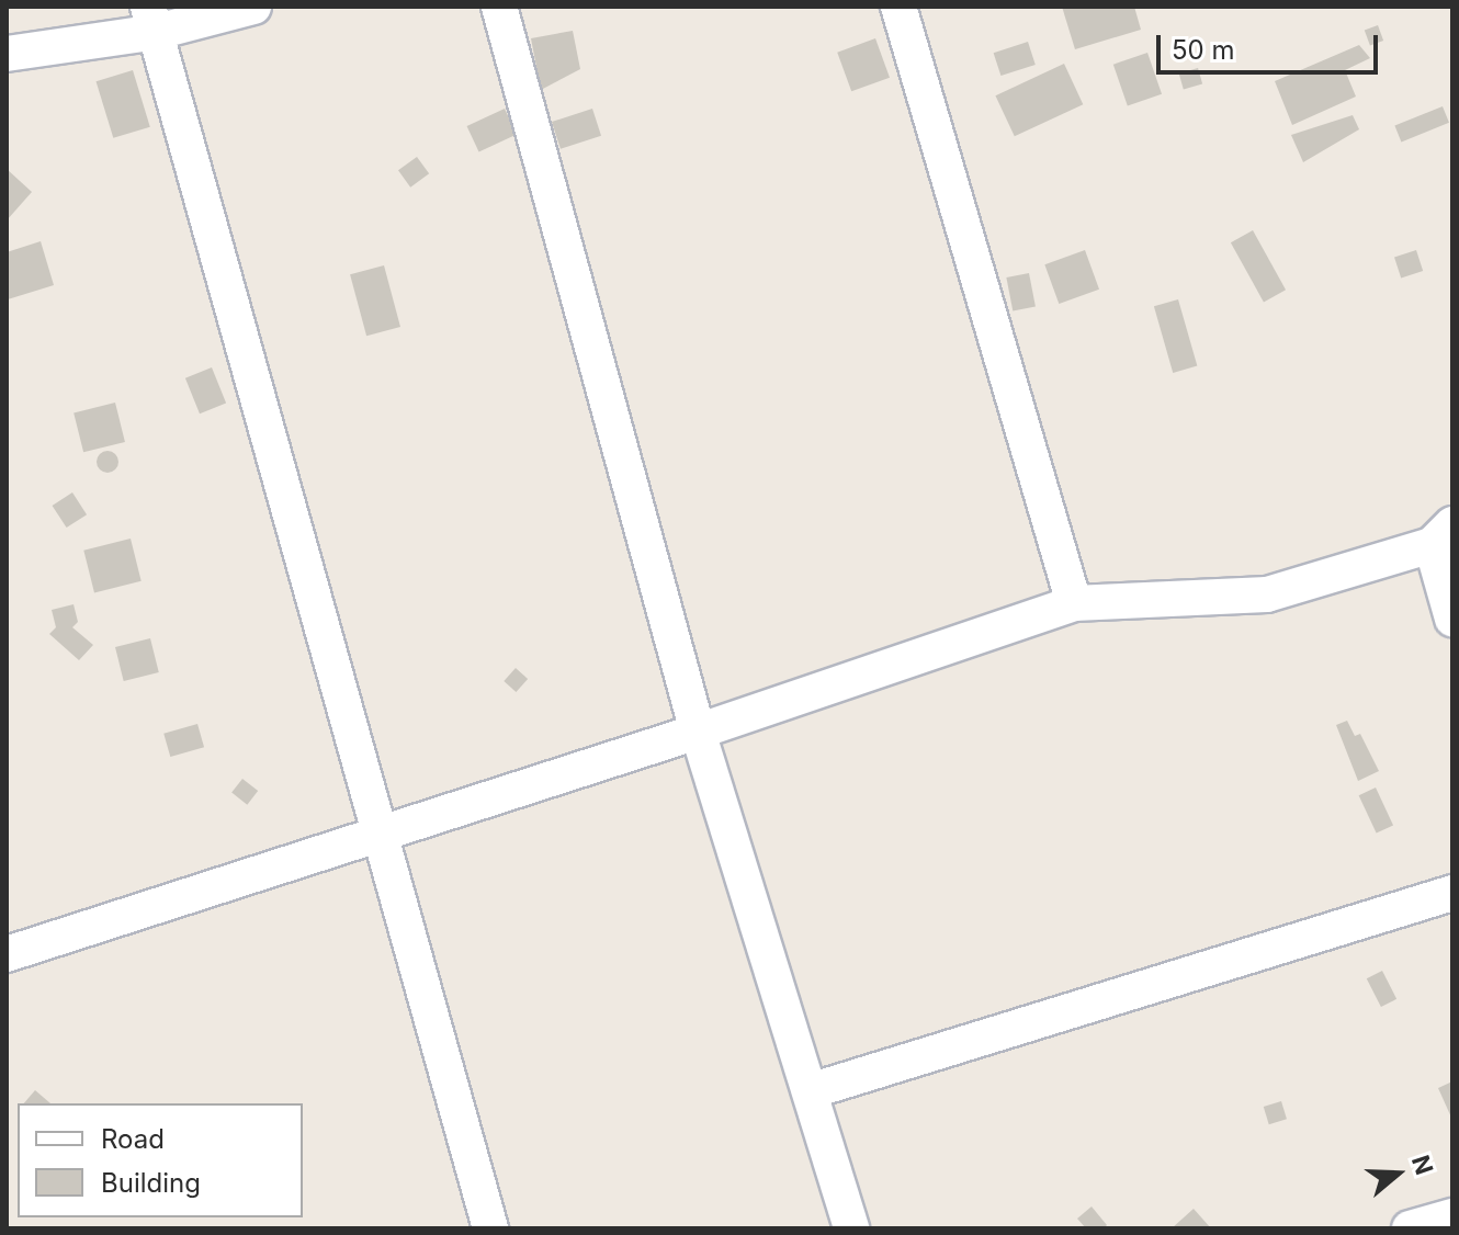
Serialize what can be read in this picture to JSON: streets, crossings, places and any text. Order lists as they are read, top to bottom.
{
  "legend": ["Road", "Building"],
  "scale_bar": "50 m",
  "north": "right"
}
